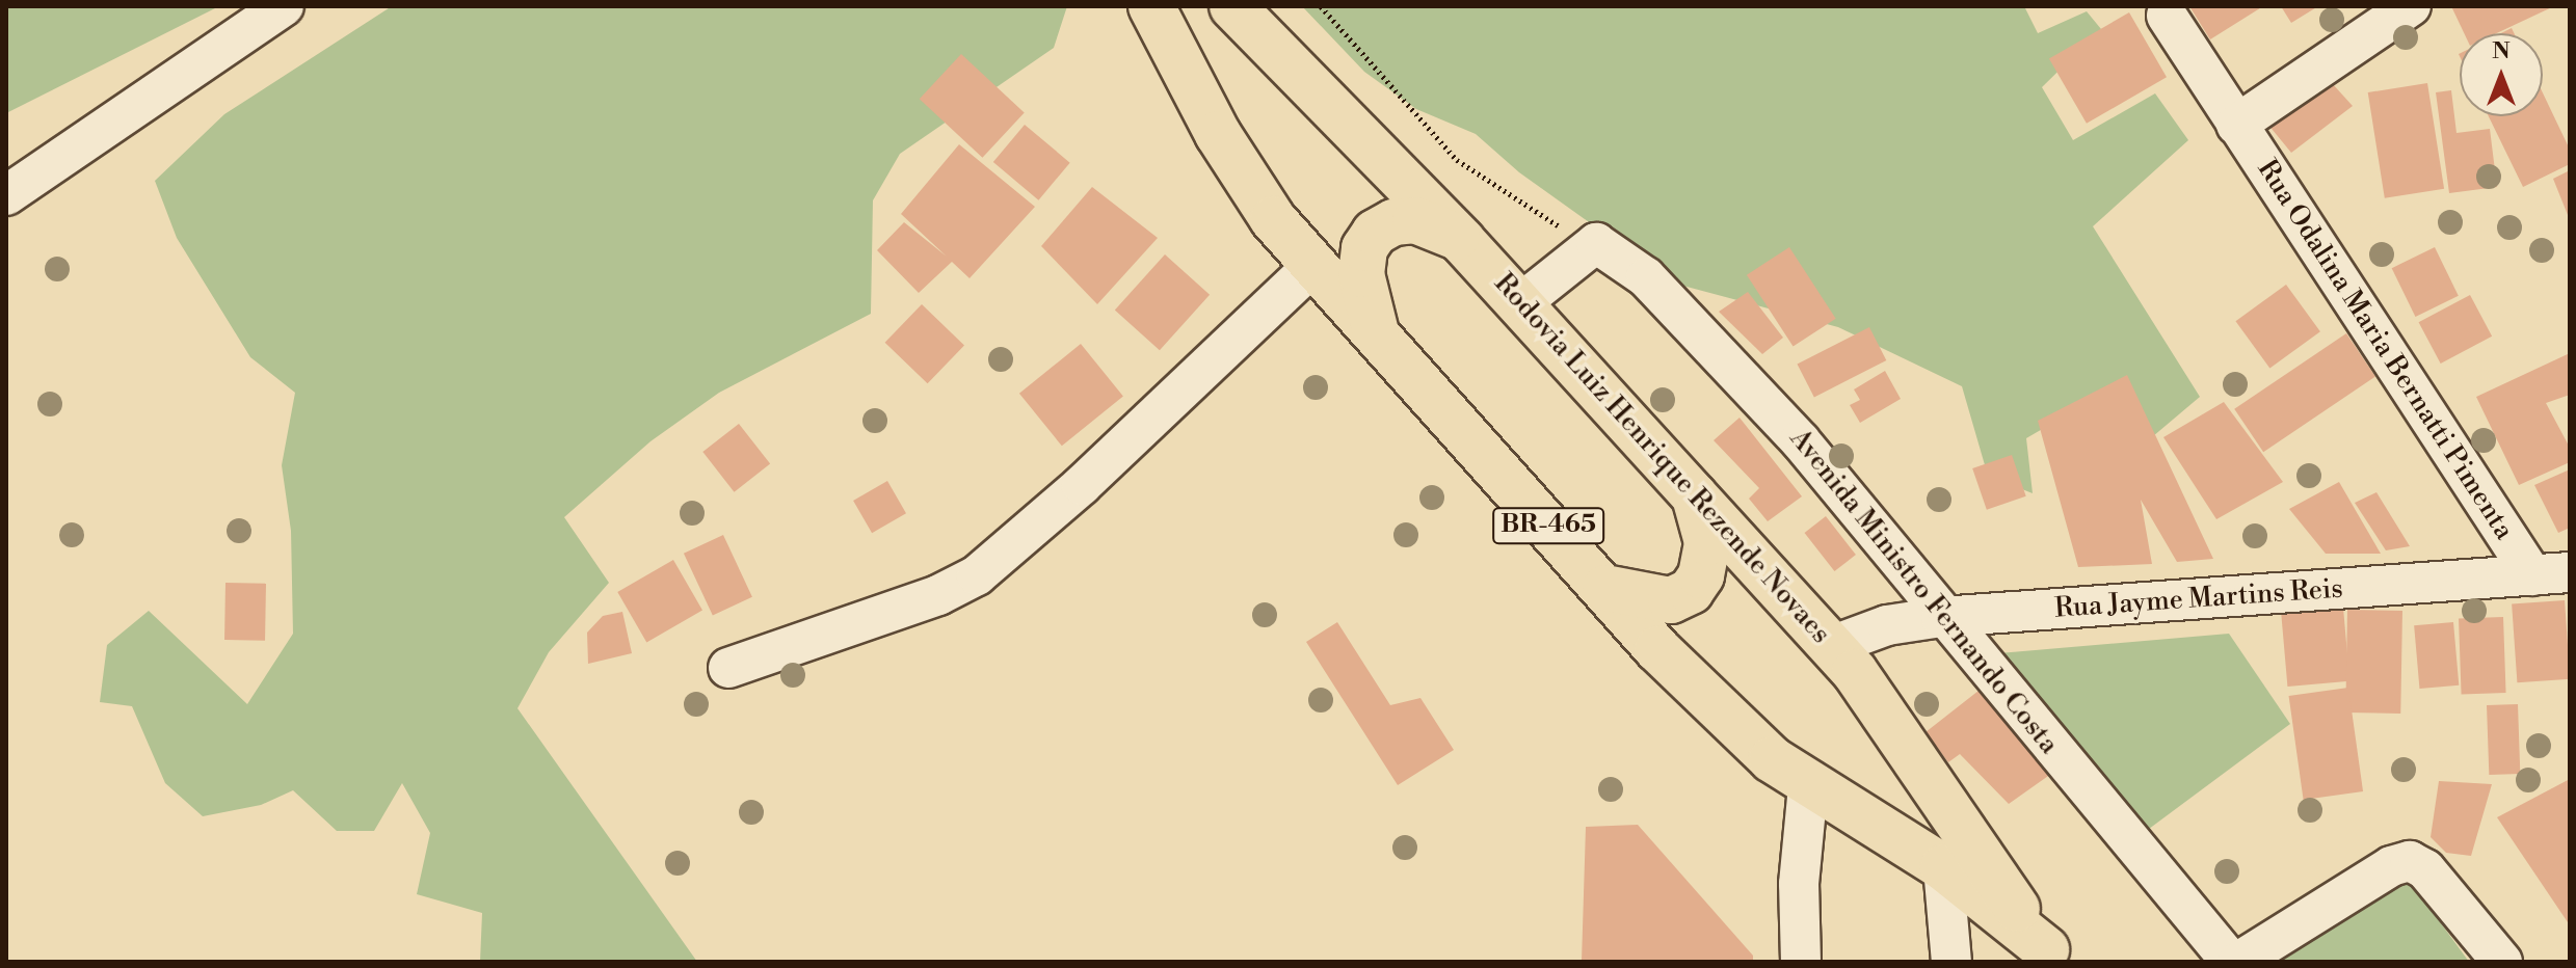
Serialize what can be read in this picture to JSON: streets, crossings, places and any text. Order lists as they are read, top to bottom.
{
  "streets": {
    "highway": ["Rodovia Luiz Henrique Rezende Novaes", "BR-465"],
    "street": ["Rua Odalina Maria Bernatti Pimenta", "Avenida Ministro Fernando Costa", "Rua Jayme Martins Reis"]
  },
  "crossings": [
    ["Rua Odalina Maria Bernatti Pimenta", "Rua Jayme Martins Reis"],
    ["Rodovia Luiz Henrique Rezende Novaes", "Rua Jayme Martins Reis"],
    ["Avenida Ministro Fernando Costa", "Rua Jayme Martins Reis"]
  ],
  "north": "top"
}
